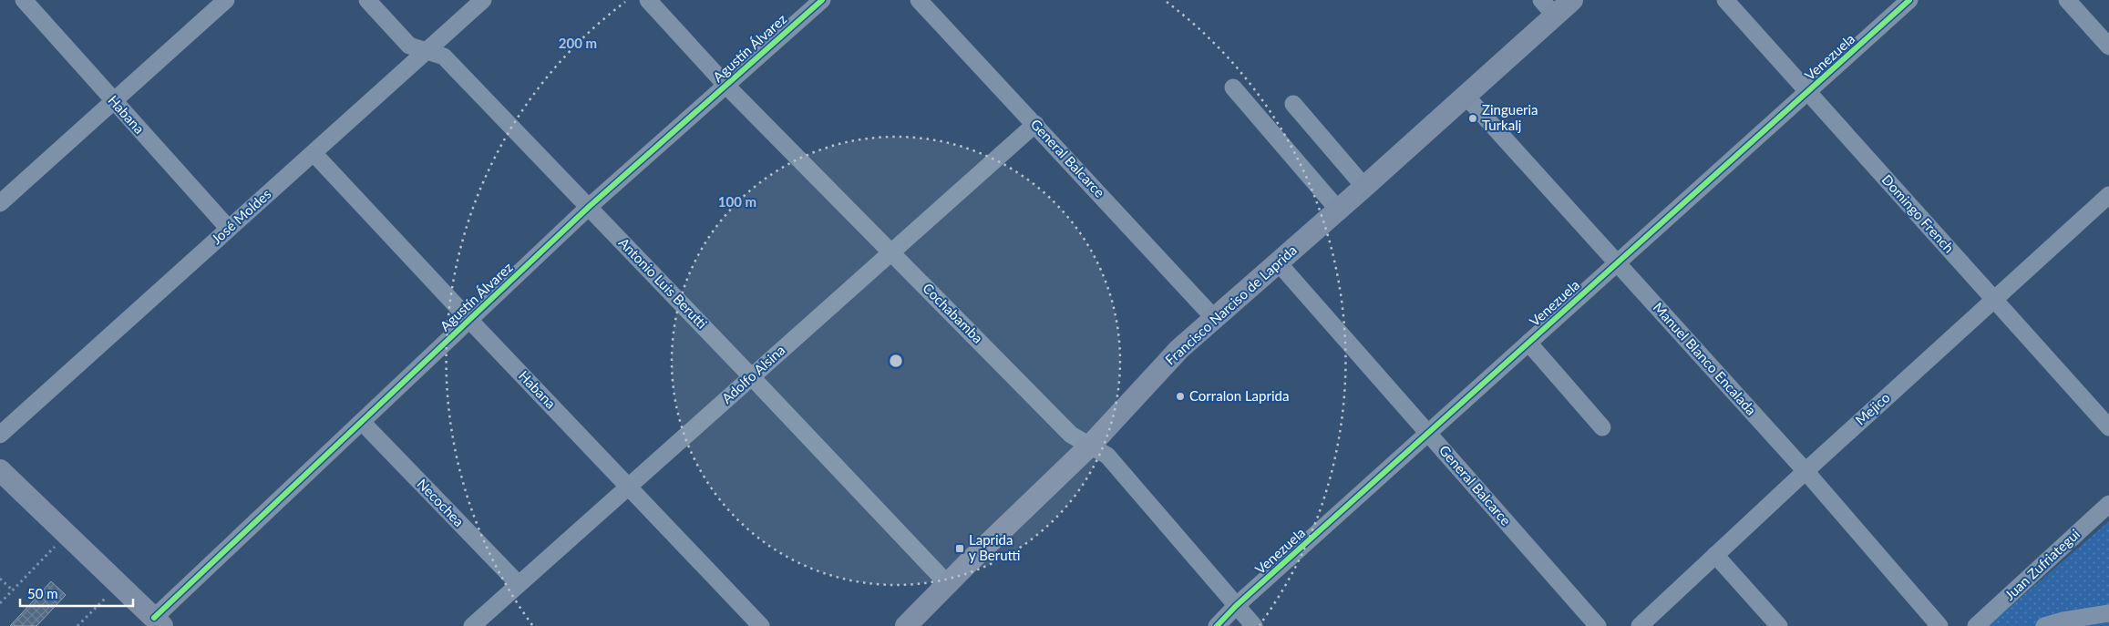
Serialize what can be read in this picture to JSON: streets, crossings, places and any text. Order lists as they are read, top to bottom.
{
  "streets": {
    "main road": ["Francisco Narciso de Laprida"],
    "street": [
      "Agustín Álvarez",
      "Venezuela",
      "Habana",
      "General Balcarce",
      "Domingo French",
      "José Moldes",
      "Antonio Luis Berutti",
      "Cochabamba",
      "Manuel Blanco Encalada",
      "Adolfo Alsina",
      "Mejico",
      "Necochea",
      "Juan Zufriategui"
    ]
  },
  "crossings": [
    ["Agustín Álvarez", "Habana"],
    ["Agustín Álvarez", "Antonio Luis Berutti"],
    ["Agustín Álvarez", "Cochabamba"],
    ["Agustín Álvarez", "Necochea"],
    ["Venezuela", "General Balcarce"],
    ["Venezuela", "Domingo French"],
    ["Venezuela", "Cochabamba"],
    ["Venezuela", "Manuel Blanco Encalada"],
    ["Habana", "José Moldes"],
    ["Habana", "Adolfo Alsina"],
    ["General Balcarce", "Francisco Narciso de Laprida"],
    ["General Balcarce", "Adolfo Alsina"],
    ["Domingo French", "Mejico"],
    ["José Moldes", "Antonio Luis Berutti"],
    ["Antonio Luis Berutti", "Francisco Narciso de Laprida"],
    ["Antonio Luis Berutti", "Adolfo Alsina"],
    ["Francisco Narciso de Laprida", "Cochabamba"],
    ["Francisco Narciso de Laprida", "Manuel Blanco Encalada"],
    ["Cochabamba", "Adolfo Alsina"],
    ["Manuel Blanco Encalada", "Mejico"],
    ["Adolfo Alsina", "Necochea"]
  ],
  "places": {
    "other": ["Zingueria Turkalj", "Corralon Laprida"],
    "transit": ["Laprida y Berutti"]
  },
  "scale_bar": "50 m",
  "rings": ["200 m", "100 m"]
}
